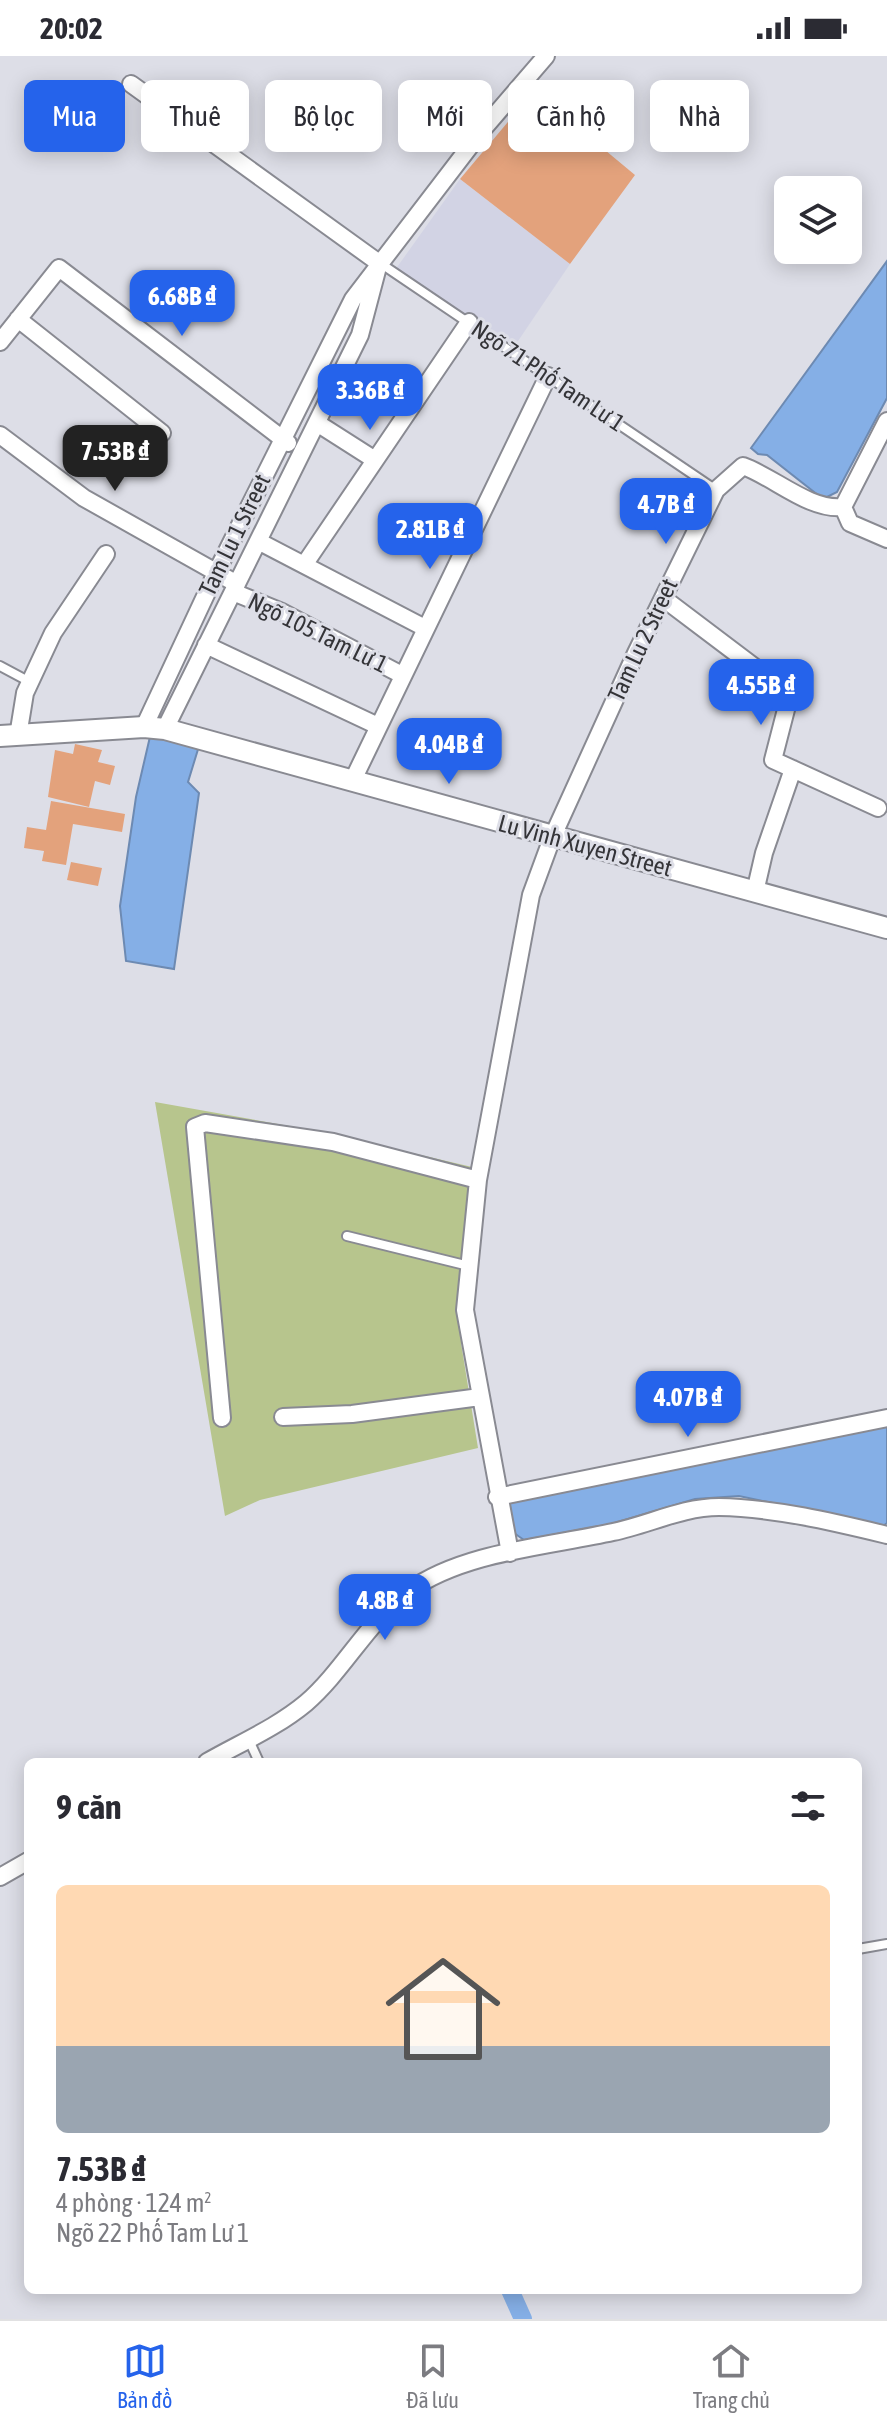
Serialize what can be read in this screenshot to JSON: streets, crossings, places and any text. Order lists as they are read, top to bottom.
{
  "streets": {
    "street": [
      "Tam Lu 1 Street",
      "Ngõ 105 Tam Lư 1",
      "Tam Lu 2 Street",
      "Lu Vinh Xuyen Street"
    ],
    "lane": ["Ngõ 71 Phố Tam Lư 1"]
  },
  "crossings": [
    ["Ngõ 71 Phố Tam Lư 1", "Tam Lu 1 Street"],
    ["Ngõ 71 Phố Tam Lư 1", "Tam Lu 2 Street"],
    ["Tam Lu 1 Street", "Ngõ 105 Tam Lư 1"],
    ["Tam Lu 1 Street", "Lu Vinh Xuyen Street"],
    ["Tam Lu 2 Street", "Lu Vinh Xuyen Street"]
  ],
  "page": {
    "status": "20:02",
    "chip": [
      "Mua",
      "Thuê",
      "Bộ lọc",
      "Mới",
      "Căn hộ",
      "Nhà"
    ],
    "price": [
      "6.68B ₫",
      "3.36B ₫",
      "7.53B ₫",
      "4.7B ₫",
      "2.81B ₫",
      "4.55B ₫",
      "4.04B ₫",
      "4.07B ₫",
      "4.8B ₫"
    ],
    "heading": "9 căn",
    "list": [
      {
        "name": "7.53B ₫",
        "note": "4 phòng · 124 m² · Ngõ 22 Phố Tam Lư 1"
      }
    ],
    "tabs": ["Bản đồ", "Đã lưu", "Trang chủ"]
  }
}
